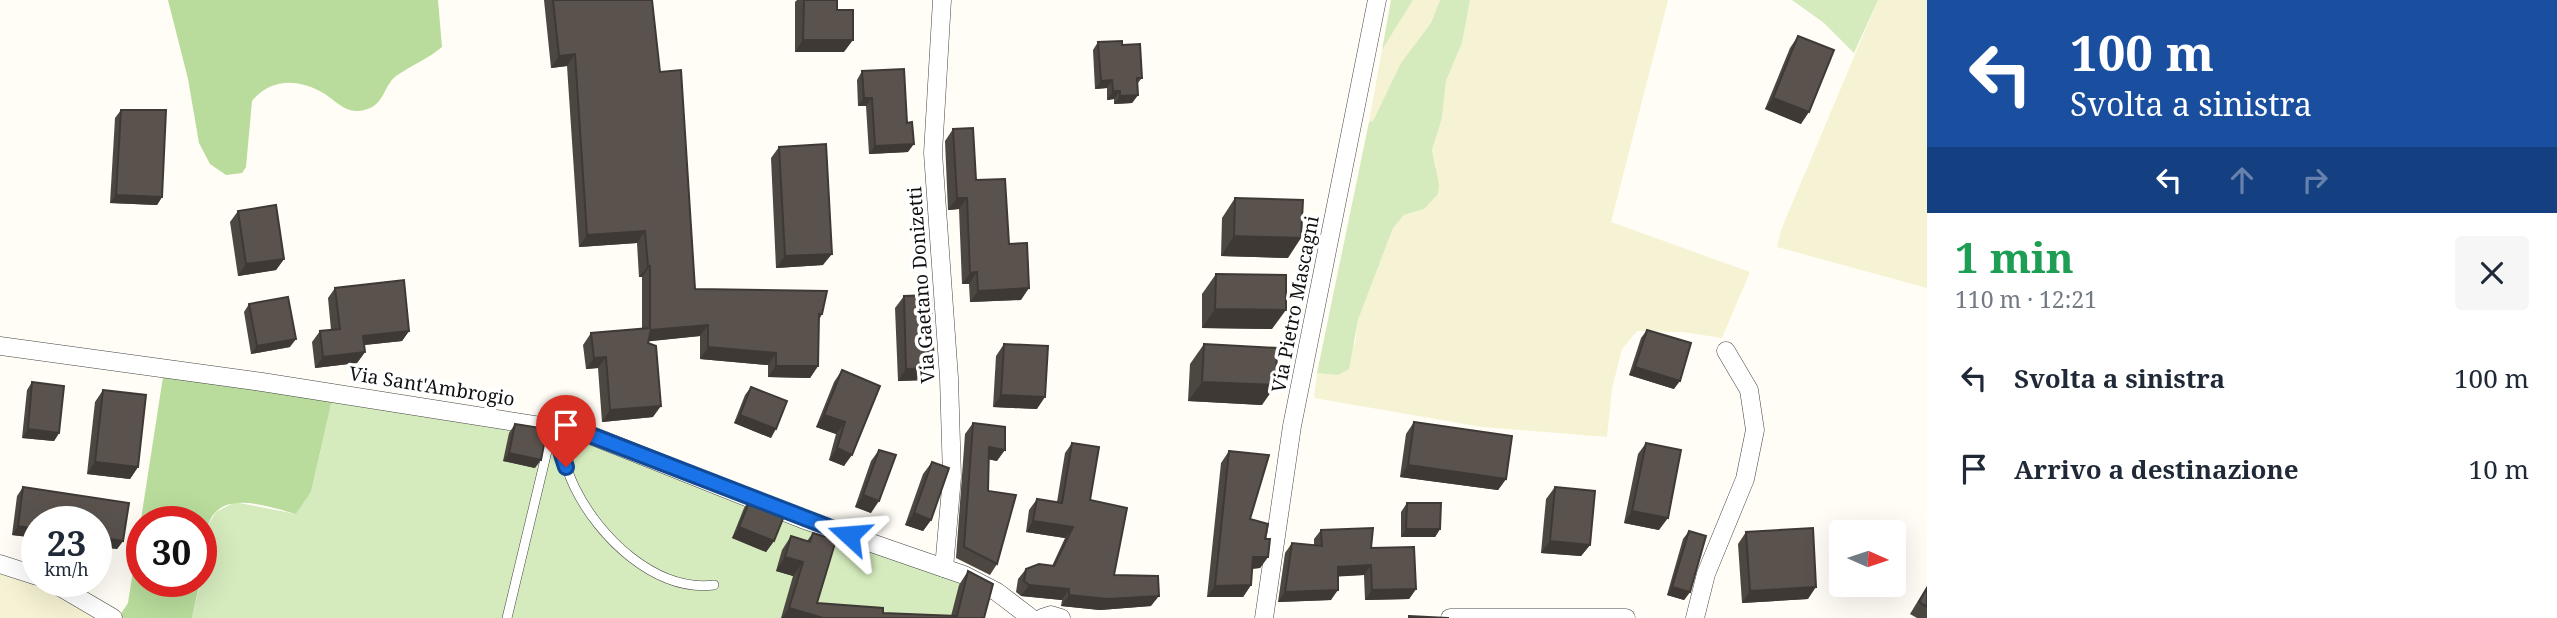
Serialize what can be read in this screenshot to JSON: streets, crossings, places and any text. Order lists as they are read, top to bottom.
{
  "streets": {
    "street": ["Via Gaetano Donizetti", "Via Pietro Mascagni", "Via Sant'Ambrogio"]
  },
  "crossings": [
    ["Via Gaetano Donizetti", "Via Sant'Ambrogio"]
  ],
  "north": "right",
  "page": {
    "turn": ["100 m", "Svolta a sinistra"],
    "heading": ["1 min", "110 m · 12:21"],
    "list": [
      {
        "name": "Svolta a sinistra",
        "value": "100 m"
      },
      {
        "name": "Arrivo a destinazione",
        "value": "10 m"
      }
    ],
    "speed": "23 km/h",
    "limit": "30"
  }
}
